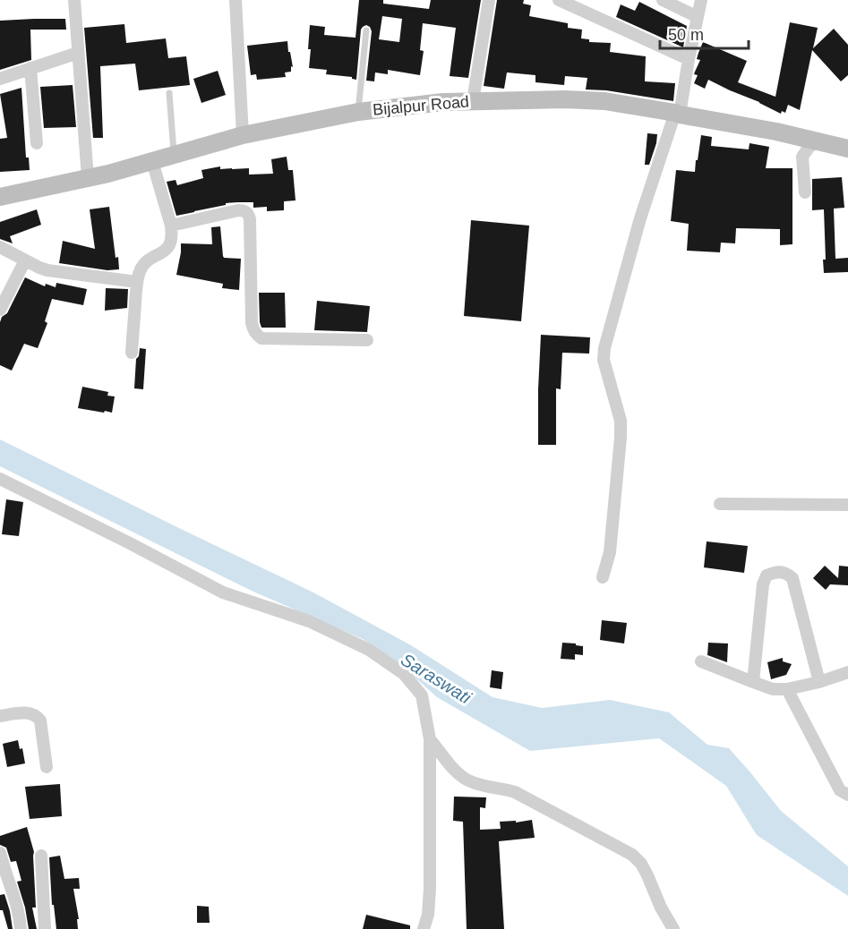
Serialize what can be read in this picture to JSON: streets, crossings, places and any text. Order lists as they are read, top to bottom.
{
  "streets": {
    "main road": ["Bijalpur Road"]
  },
  "water": ["Saraswati"],
  "scale_bar": "50 m"
}
